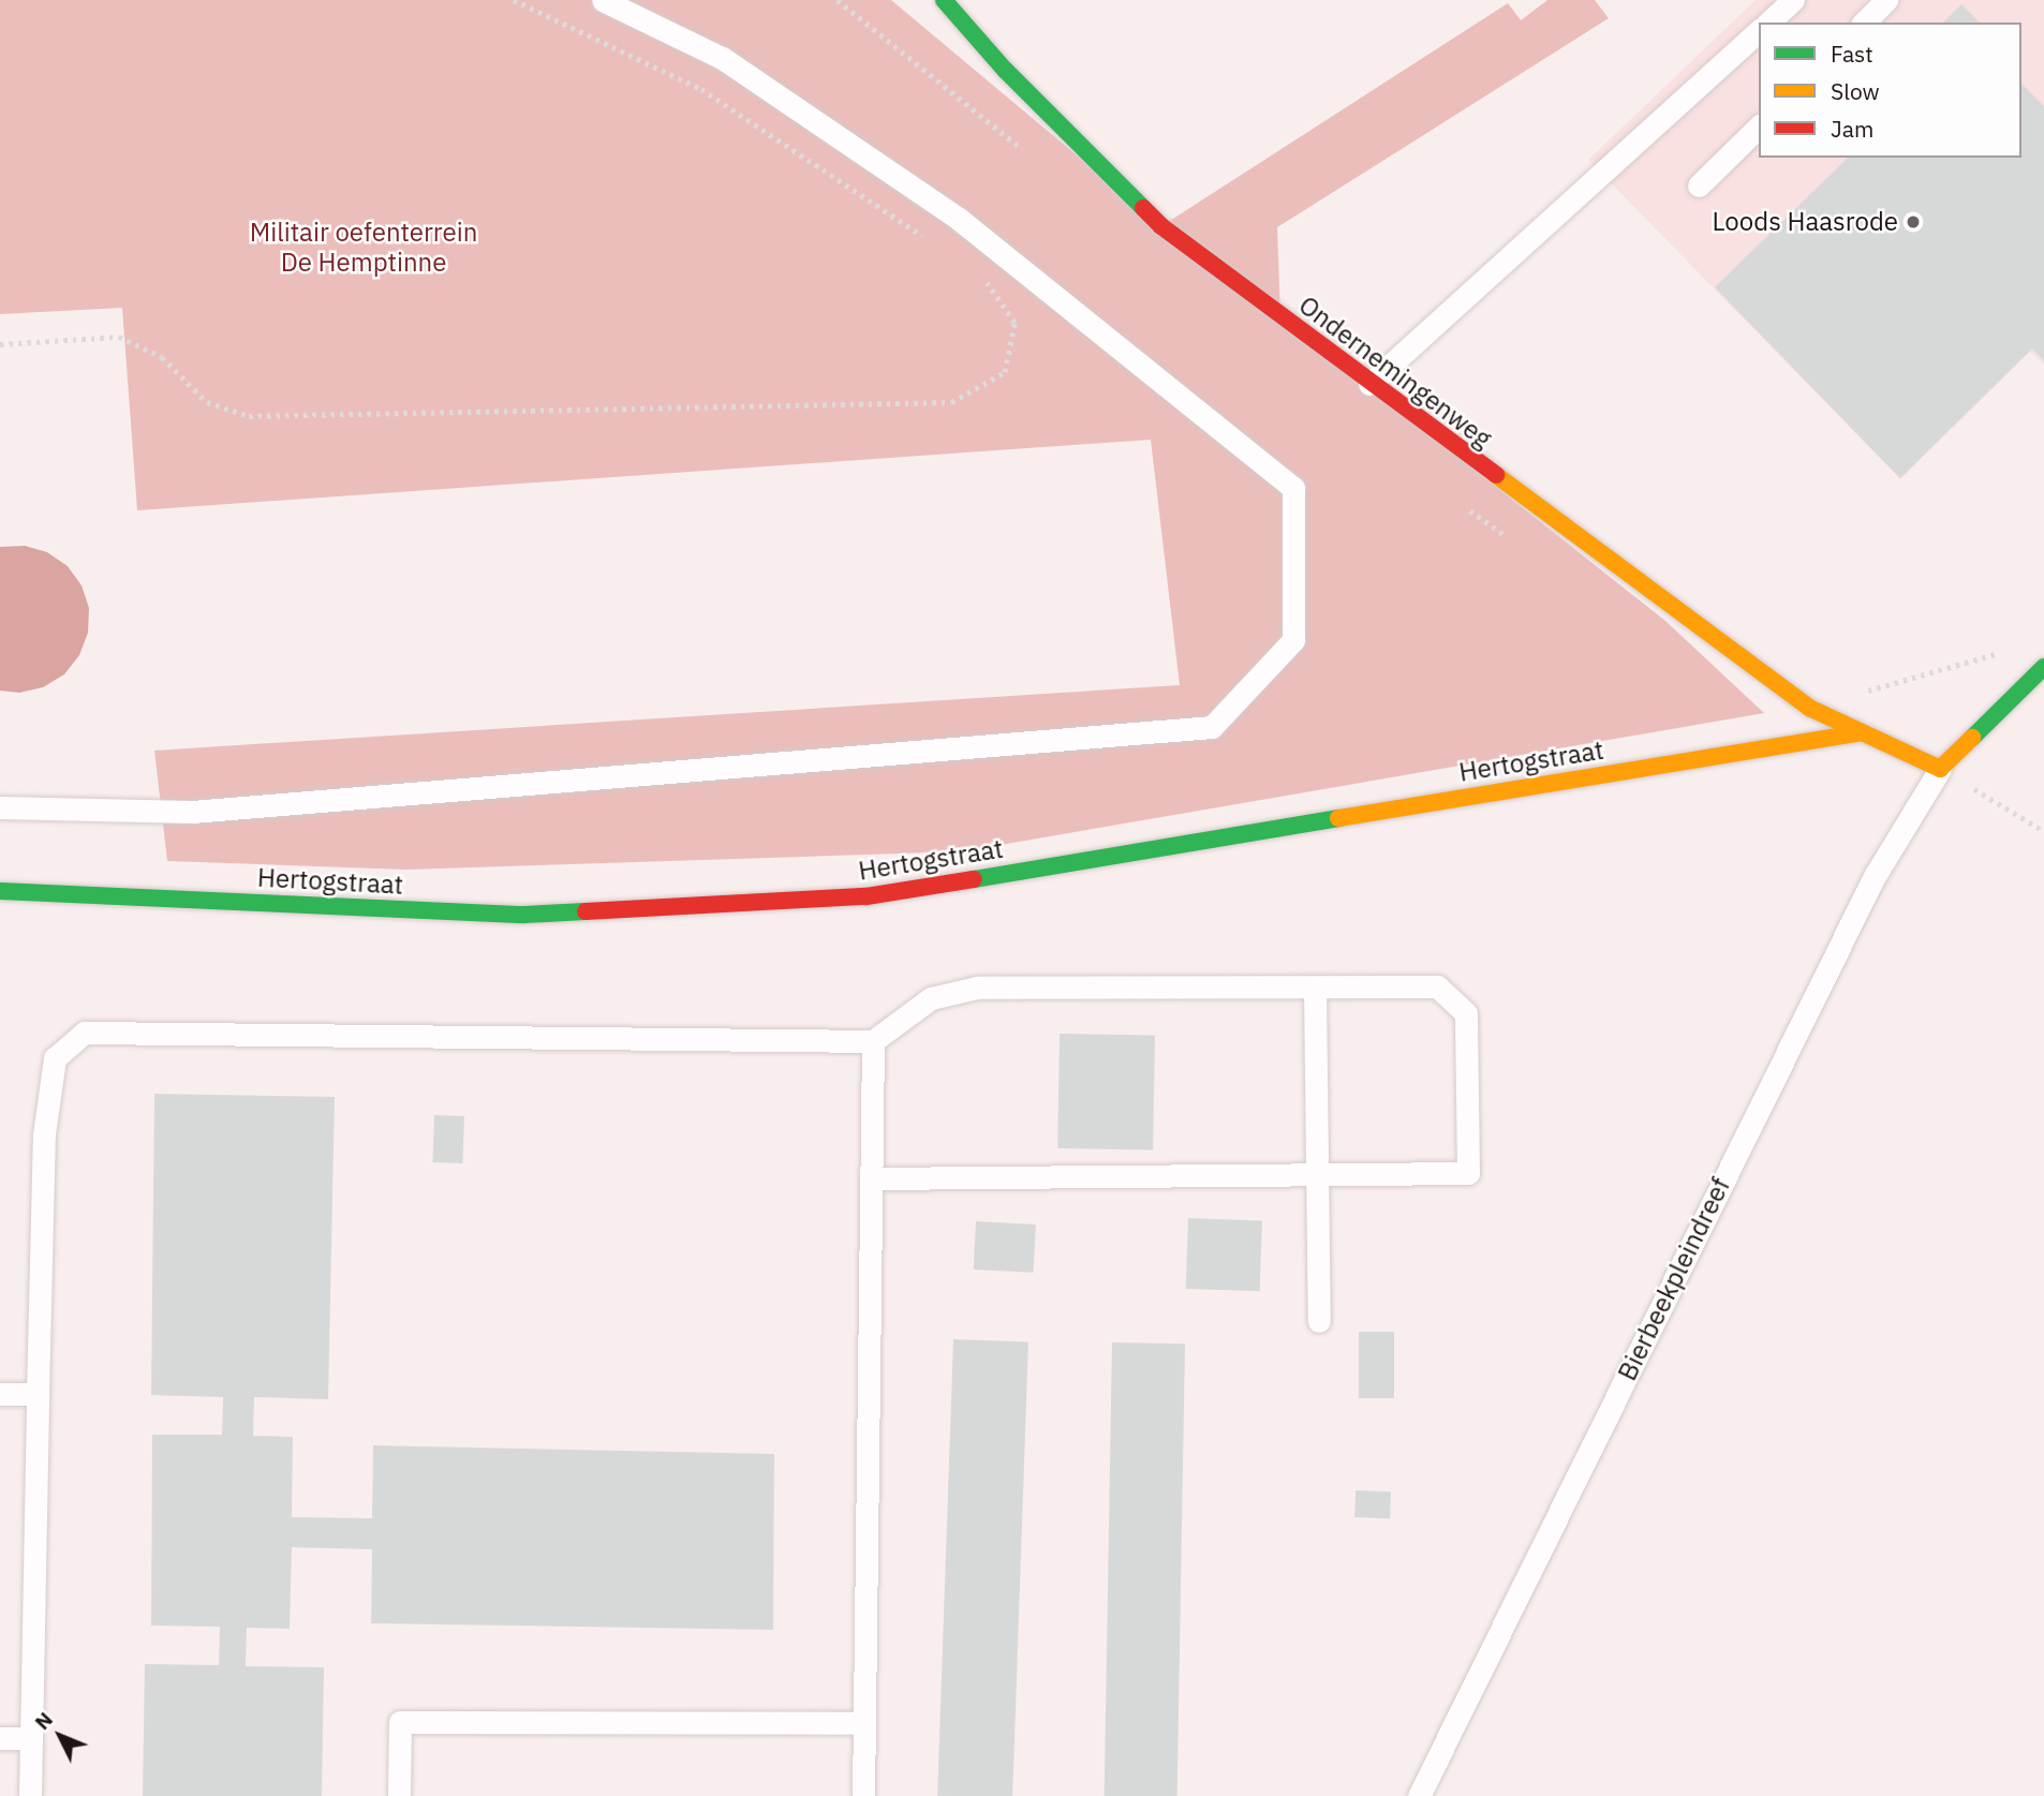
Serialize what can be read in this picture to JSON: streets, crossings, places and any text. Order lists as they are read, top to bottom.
{
  "streets": {
    "street": ["Ondernemingenweg", "Hertogstraat"],
    "lane": ["Bierbeekpleindreef"]
  },
  "crossings": [
    ["Ondernemingenweg", "Hertogstraat"],
    ["Ondernemingenweg", "Bierbeekpleindreef"]
  ],
  "parks": ["Militair oefenterrein De Hemptinne"],
  "places": ["Loods Haasrode"],
  "legend": ["Fast", "Slow", "Jam"],
  "north": "top left"
}
